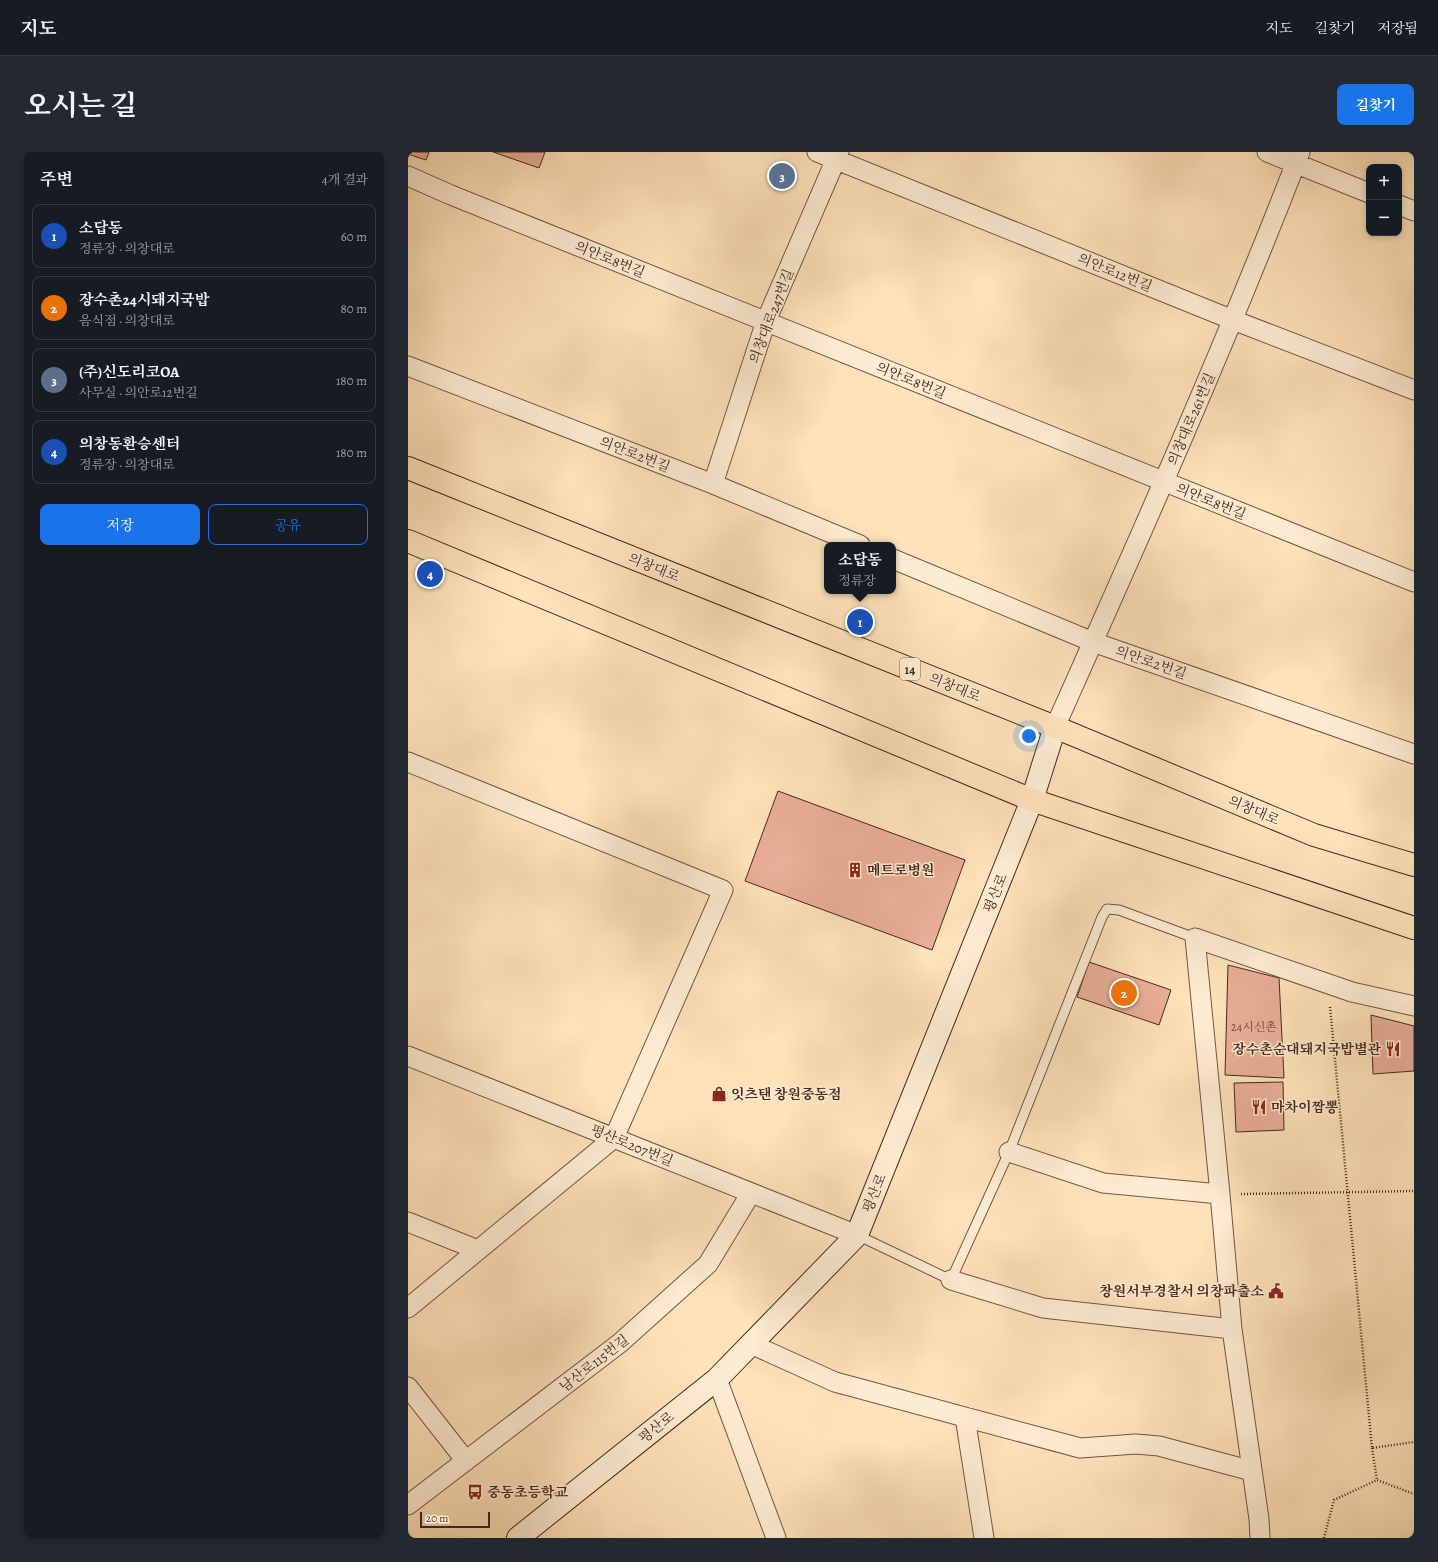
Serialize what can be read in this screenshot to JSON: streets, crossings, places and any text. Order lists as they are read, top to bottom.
{
  "streets": {
    "main road": ["의창대로", "14", "평산로"],
    "street": [
      "의안로8번길",
      "의안로12번길",
      "의창대로247번길",
      "의창대로261번길",
      "의안로2번길",
      "평산로207번길",
      "남산로115번길"
    ]
  },
  "crossings": [
    ["의안로8번길", "의창대로247번길"],
    ["의안로8번길", "의창대로261번길"],
    ["의안로12번길", "의창대로247번길"],
    ["의안로12번길", "의창대로261번길"],
    ["의창대로247번길", "의안로2번길"],
    ["의창대로261번길", "의안로2번길"],
    ["의창대로261번길", "의창대로"],
    ["의창대로261번길", "평산로"],
    ["의창대로", "평산로"],
    ["평산로", "평산로207번길"],
    ["평산로207번길", "남산로115번길"]
  ],
  "places": {
    "building": ["메트로병원"],
    "restaurant": ["장수촌순대돼지국밥별관", "마차이짬뽕"],
    "shop": ["잇츠탠 창원중동점"],
    "public building": ["창원서부경찰서 의창파출소"],
    "bus stop": ["중동초등학교"]
  },
  "house_numbers": ["24시신촌"],
  "scale_bar": "20 m",
  "page": {
    "header": "지도",
    "nav": ["지도", "길찾기", "저장됨"],
    "title": "오시는 길",
    "buttons": [
      "길찾기",
      ["저장", "공유"]
    ],
    "heading": ["주변", "4개 결과"],
    "pins": [
      "3",
      "4",
      "1",
      "2"
    ],
    "map_buttons": ["+", "−"],
    "list": [
      {
        "mark": "1",
        "name": "소답동",
        "note": "정류장 · 의창대로",
        "value": "60 m"
      },
      {
        "mark": "2",
        "name": "장수촌24시돼지국밥",
        "note": "음식점 · 의창대로",
        "value": "80 m"
      },
      {
        "mark": "3",
        "name": "(주)신도리코OA",
        "note": "사무실 · 의안로12번길",
        "value": "180 m"
      },
      {
        "mark": "4",
        "name": "의창동환승센터",
        "note": "정류장 · 의창대로",
        "value": "180 m"
      }
    ],
    "popup": ["소답동", "정류장"],
    "scale": "20 m"
  }
}
